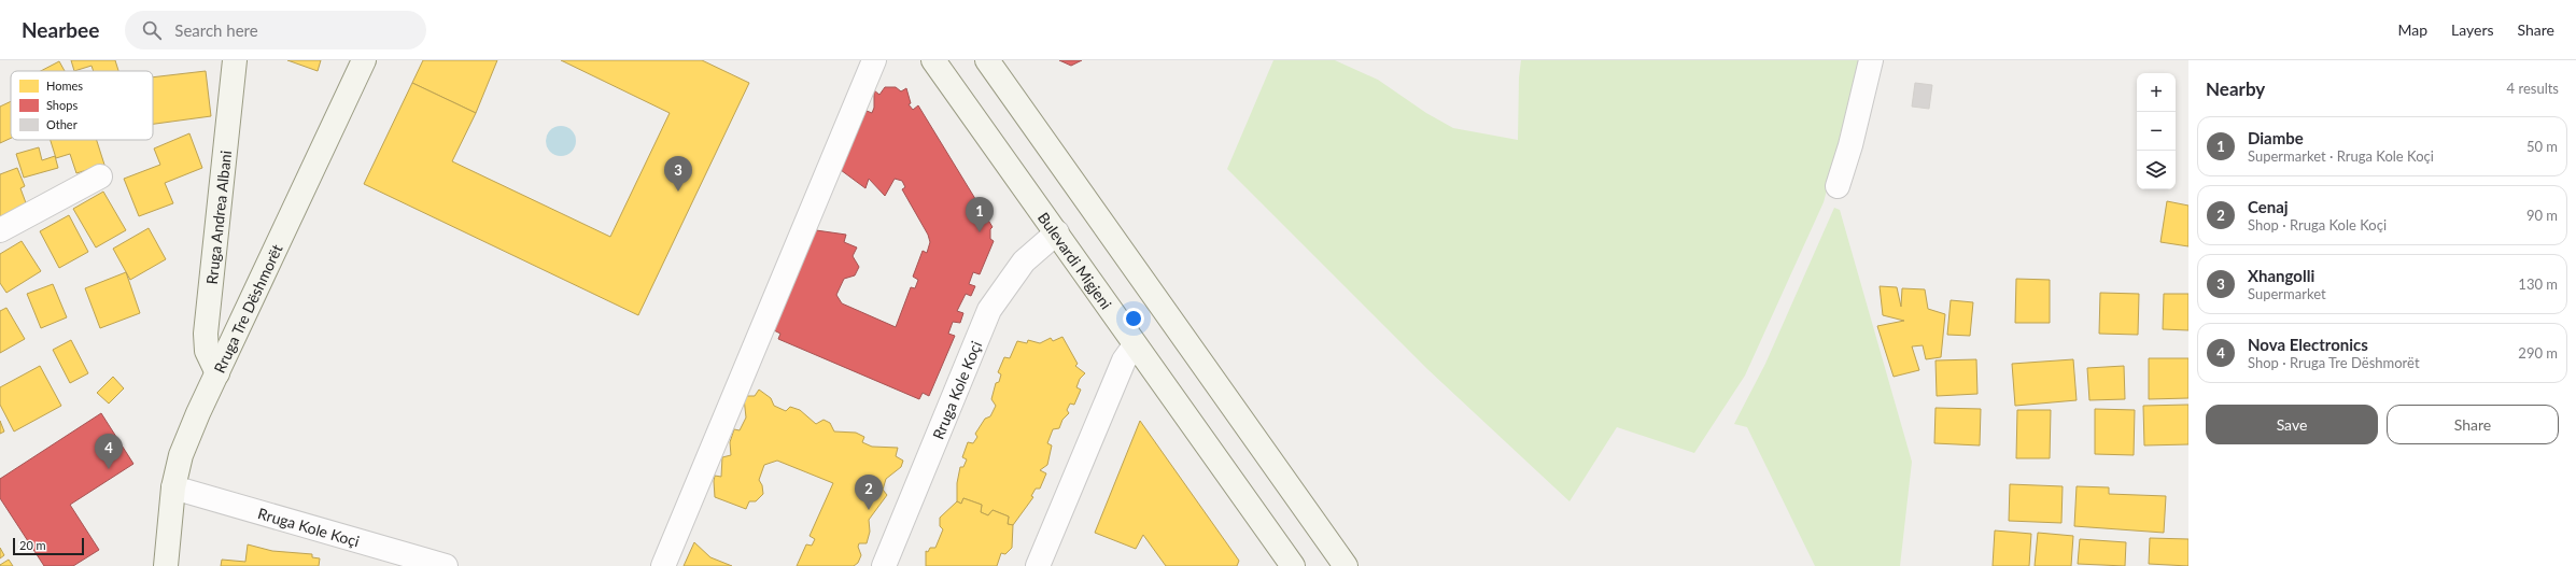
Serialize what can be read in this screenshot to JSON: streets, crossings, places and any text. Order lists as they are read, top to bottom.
{
  "streets": {
    "main road": ["Rruga Andrea Albani", "Bulevardi Migjeni", "Rruga Tre Dëshmorët"],
    "street": ["Rruga Kole Koçi"]
  },
  "crossings": [
    ["Rruga Andrea Albani", "Rruga Tre Dëshmorët"],
    ["Bulevardi Migjeni", "Rruga Kole Koçi"],
    ["Rruga Tre Dëshmorët", "Rruga Kole Koçi"]
  ],
  "legend": ["Homes", "Shops", "Other"],
  "scale_bar": "20 m",
  "page": {
    "header": "Nearbee",
    "search": "Search here",
    "nav": ["Map", "Layers", "Share"],
    "heading": ["Nearby", "4 results"],
    "map_buttons": ["+", "−"],
    "list": [
      {
        "mark": "1",
        "name": "Diambe",
        "note": "Supermarket · Rruga Kole Koçi",
        "value": "50 m"
      },
      {
        "mark": "2",
        "name": "Cenaj",
        "note": "Shop · Rruga Kole Koçi",
        "value": "90 m"
      },
      {
        "mark": "3",
        "name": "Xhangolli",
        "note": "Supermarket",
        "value": "130 m"
      },
      {
        "mark": "4",
        "name": "Nova Electronics",
        "note": "Shop · Rruga Tre Dëshmorët",
        "value": "290 m"
      }
    ],
    "pins": [
      "3",
      "1",
      "4",
      "2"
    ],
    "buttons": ["Save", "Share"],
    "scale": "20 m"
  }
}
